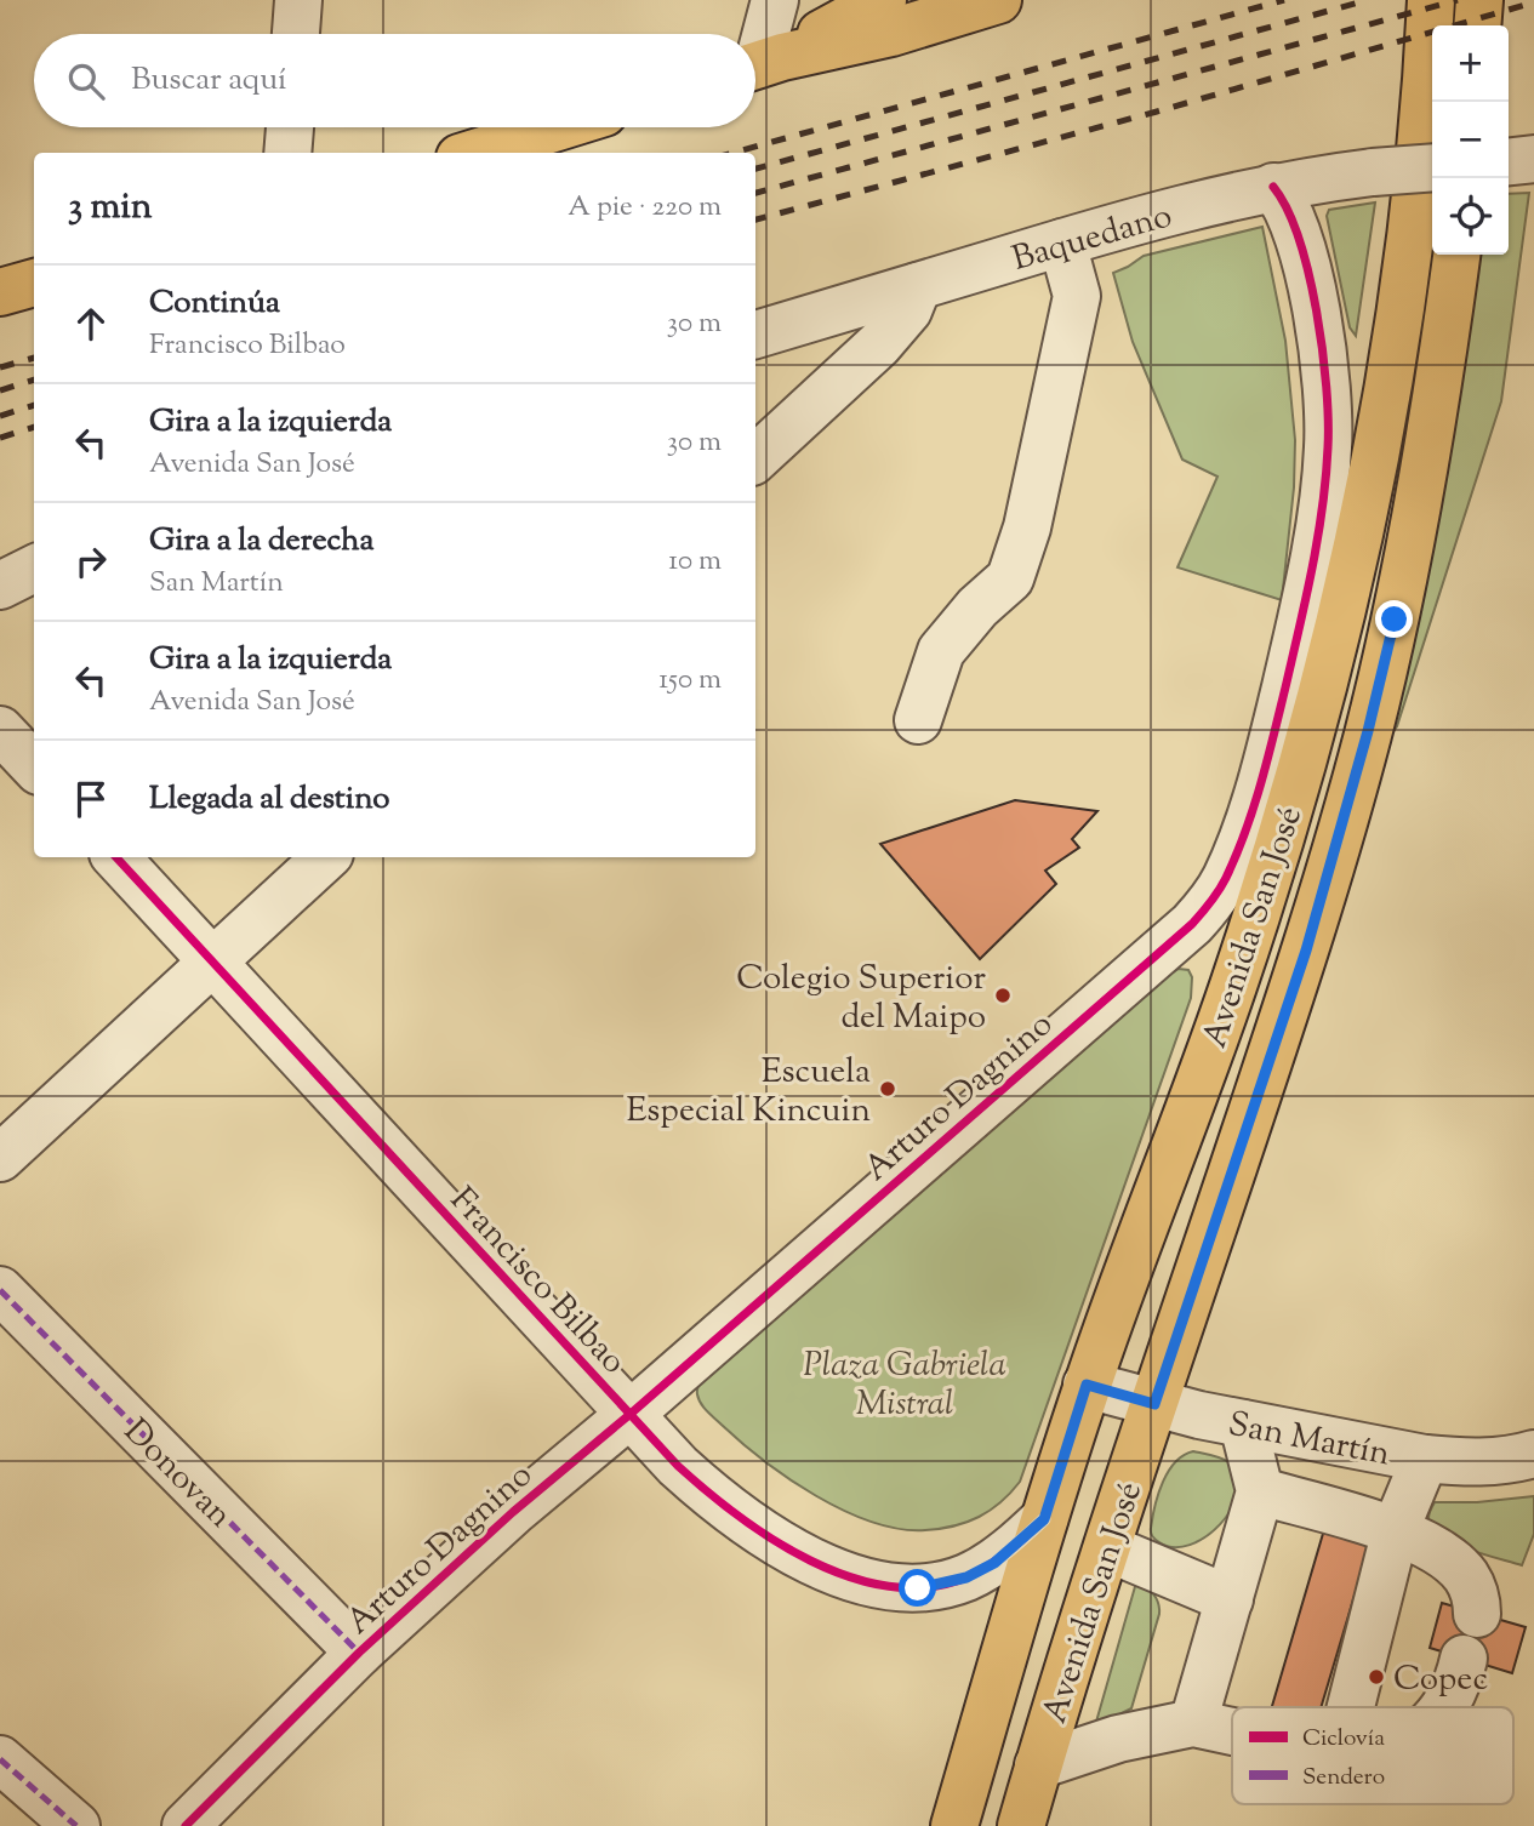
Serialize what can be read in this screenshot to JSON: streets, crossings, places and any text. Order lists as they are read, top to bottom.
{
  "streets": {
    "main road": ["Avenida San José"],
    "street": [
      "Baquedano",
      "Arturo Dagnino",
      "Francisco Bilbao",
      "San Martín",
      "Donovan"
    ]
  },
  "crossings": [
    ["Baquedano", "Arturo Dagnino"],
    ["Avenida San José", "Francisco Bilbao"],
    ["Avenida San José", "San Martín"],
    ["Arturo Dagnino", "Francisco Bilbao"],
    ["Arturo Dagnino", "Donovan"]
  ],
  "parks": ["Plaza Gabriela Mistral"],
  "places": ["Colegio Superior del Maipo", "Escuela Especial Kincuin", "Copec"],
  "legend": ["Ciclovía", "Sendero"],
  "page": {
    "map_buttons": ["+", "−"],
    "search": "Buscar aquí",
    "heading": ["3 min", "A pie · 220 m"],
    "list": [
      ["Continúa", "Francisco Bilbao", "30 m"],
      ["Gira a la izquierda", "Avenida San José", "30 m"],
      ["Gira a la derecha", "San Martín", "10 m"],
      ["Gira a la izquierda", "Avenida San José", "150 m"],
      "Llegada al destino"
    ]
  }
}
